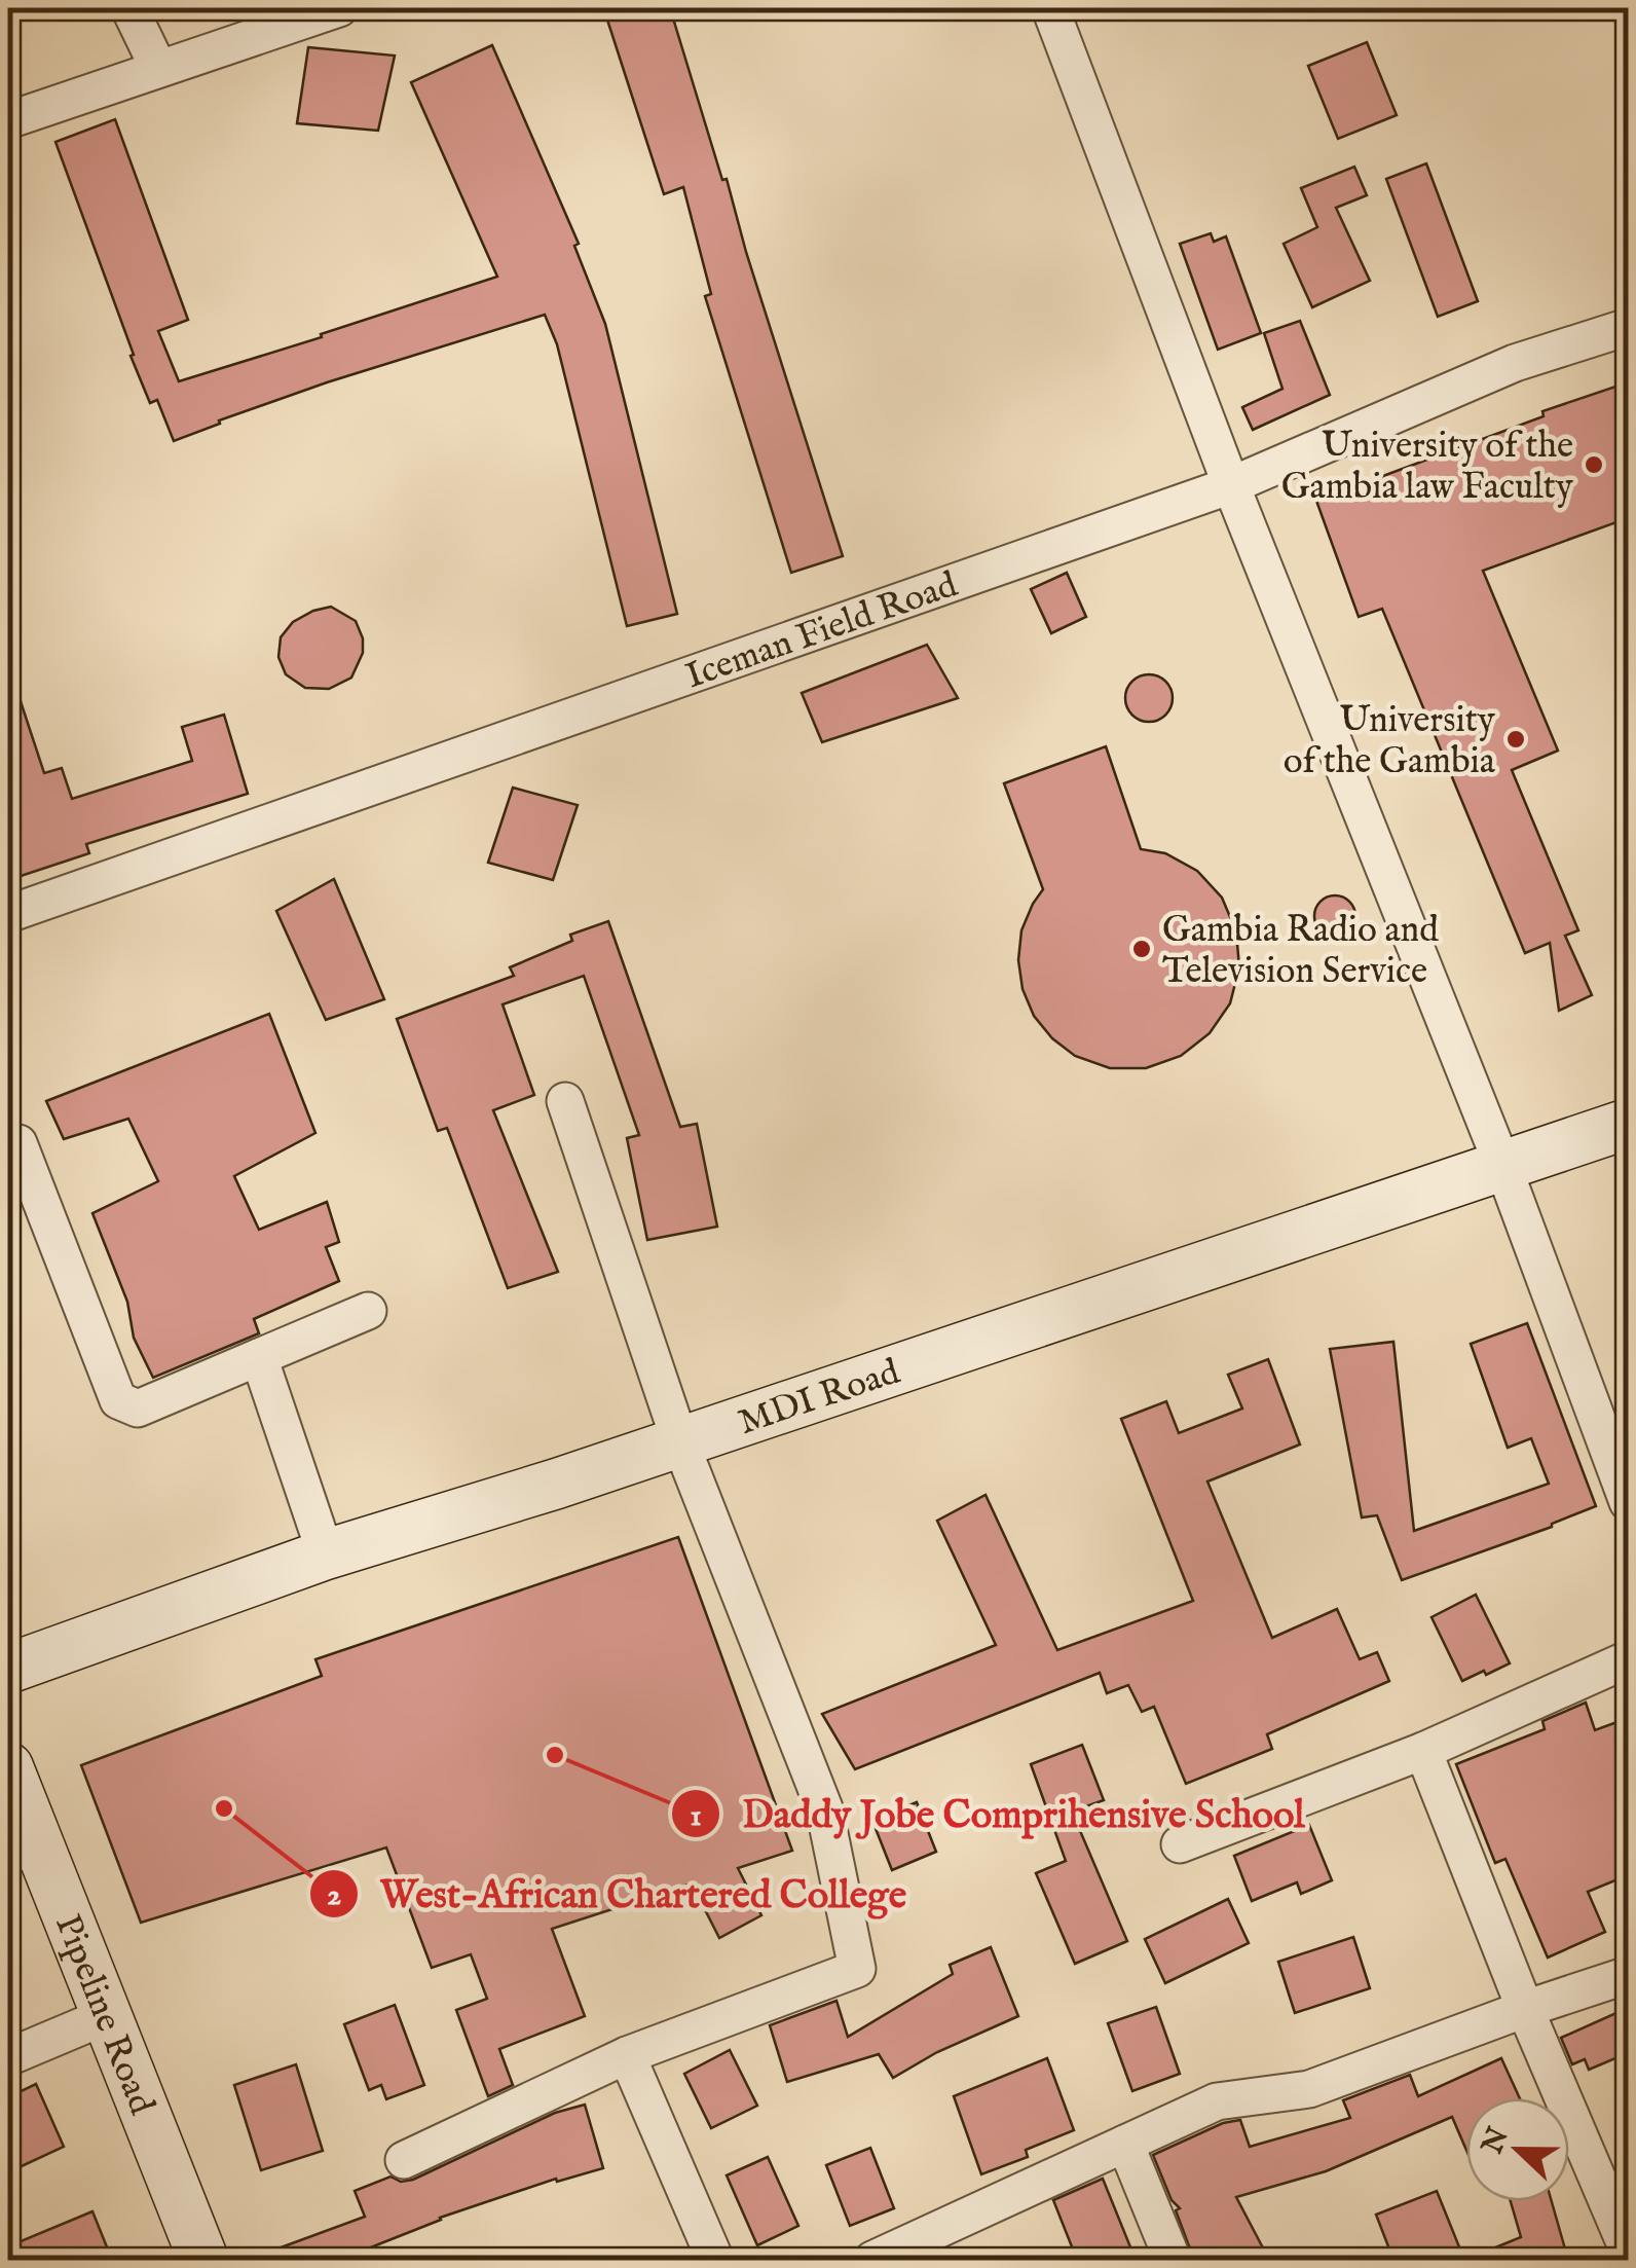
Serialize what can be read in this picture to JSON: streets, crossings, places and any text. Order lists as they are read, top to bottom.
{
  "streets": {
    "street": ["Iceman Field Road", "MDI Road", "Pipeline Road"]
  },
  "places": [
    "University of the Gambia law Faculty",
    "University of the Gambia",
    "Gambia Radio and Television Service",
    "Daddy Jobe Comprihensive School",
    "West-African Chartered College"
  ],
  "north": "left"
}
